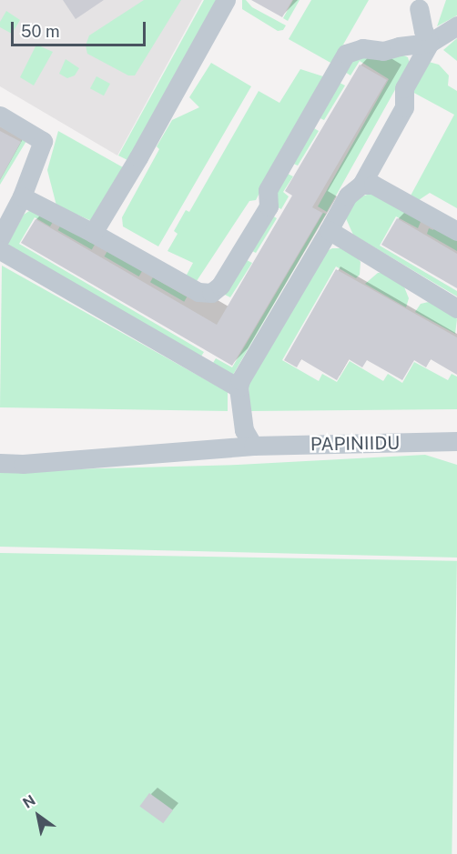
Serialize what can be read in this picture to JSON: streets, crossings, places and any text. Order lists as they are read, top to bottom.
{
  "streets": {
    "street": ["PAPINIIDU"]
  },
  "scale_bar": "50 m",
  "north": "top left"
}
